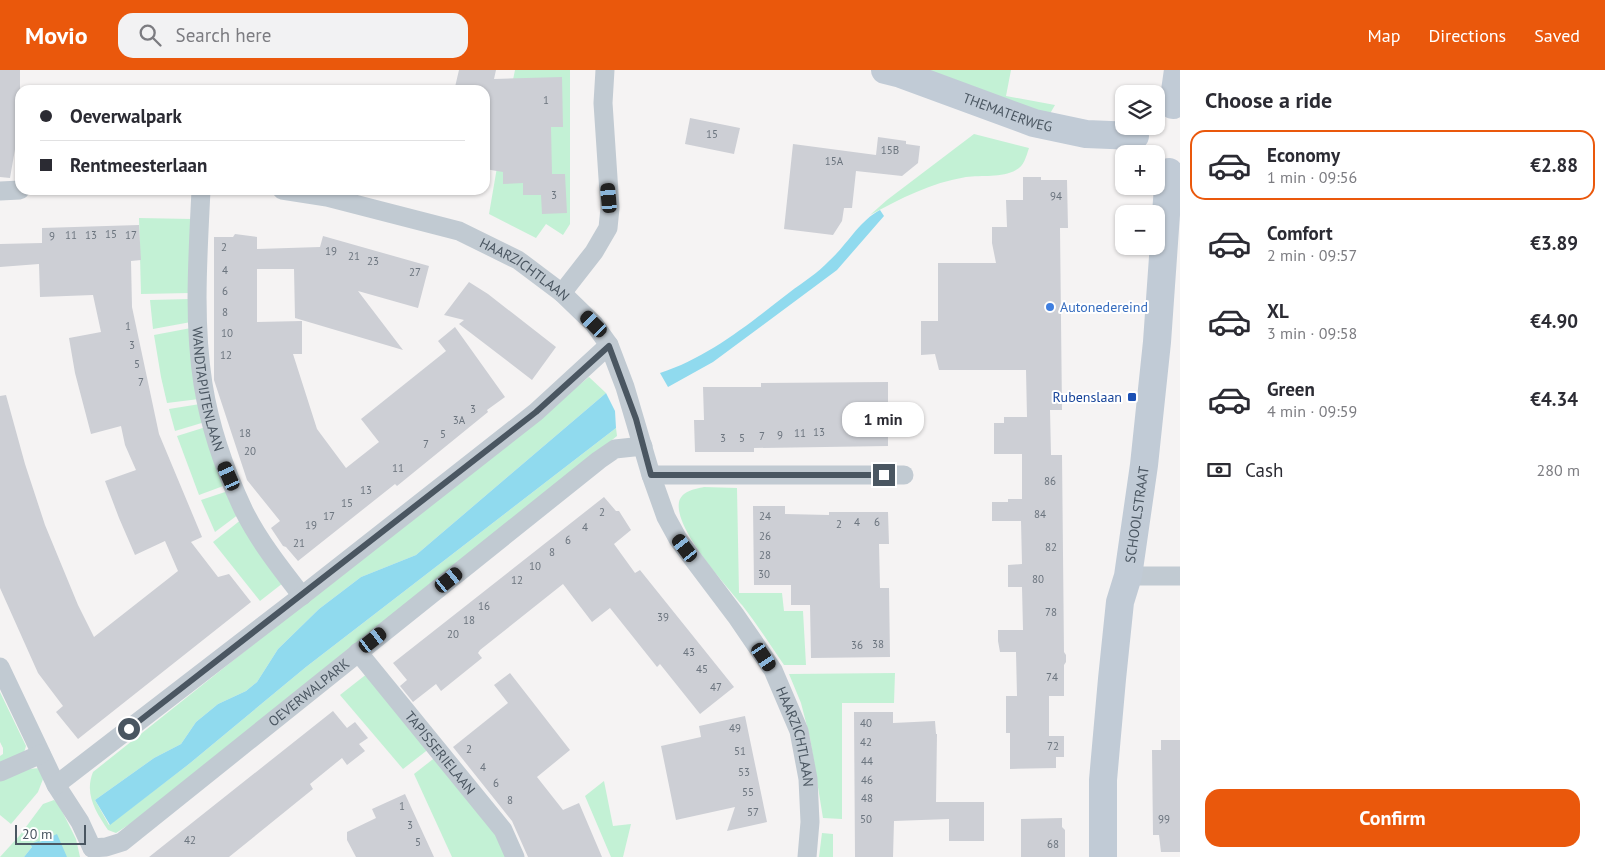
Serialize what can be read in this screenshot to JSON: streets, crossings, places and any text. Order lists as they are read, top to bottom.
{
  "streets": {
    "street": [
      "THEMATERWEG",
      "HAARZICHTLAAN",
      "WANDTAPIJTENLAAN",
      "SCHOOLSTRAAT",
      "OEVERWALPARK",
      "TAPISSERIELAAN"
    ]
  },
  "crossings": [
    ["HAARZICHTLAAN", "OEVERWALPARK"],
    ["OEVERWALPARK", "TAPISSERIELAAN"]
  ],
  "places": {
    "other": ["Autonedereind"],
    "transit": ["Rubenslaan"]
  },
  "house_numbers": [
    "1",
    "15",
    "15B",
    "15A",
    "3",
    "94",
    "15",
    "11",
    "13",
    "17",
    "9",
    "2",
    "19",
    "21",
    "23",
    "4",
    "27",
    "6",
    "8",
    "1",
    "10",
    "3",
    "12",
    "5",
    "7",
    "3",
    "3A",
    "13",
    "18",
    "11",
    "5",
    "9",
    "7",
    "3",
    "5",
    "7",
    "20",
    "11",
    "86",
    "13",
    "15",
    "2",
    "84",
    "17",
    "24",
    "4",
    "6",
    "2",
    "19",
    "4",
    "26",
    "6",
    "21",
    "82",
    "8",
    "28",
    "10",
    "30",
    "80",
    "12",
    "16",
    "78",
    "39",
    "18",
    "20",
    "38",
    "36",
    "43",
    "45",
    "74",
    "47",
    "40",
    "49",
    "42",
    "72",
    "2",
    "51",
    "44",
    "4",
    "53",
    "46",
    "6",
    "55",
    "48",
    "8",
    "1",
    "57",
    "50",
    "99",
    "3",
    "42",
    "5",
    "68"
  ],
  "scale_bar": "20 m",
  "page": {
    "header": "Movio",
    "search": "Search here",
    "nav": ["Map", "Directions", "Saved"],
    "heading": "Choose a ride",
    "map_buttons": ["+", "−"],
    "banner": ["Oeverwalpark", "Rentmeesterlaan"],
    "list": [
      {
        "name": "Economy",
        "note": "1 min · 09:56",
        "value": "€2.88"
      },
      {
        "name": "Comfort",
        "note": "2 min · 09:57",
        "value": "€3.89"
      },
      {
        "name": "XL",
        "note": "3 min · 09:58",
        "value": "€4.90"
      },
      {
        "name": "Green",
        "note": "4 min · 09:59",
        "value": "€4.34"
      }
    ],
    "bubble": "1 min",
    "pay": ["Cash", "280 m"],
    "buttons": "Confirm",
    "scale": "20 m"
  }
}
